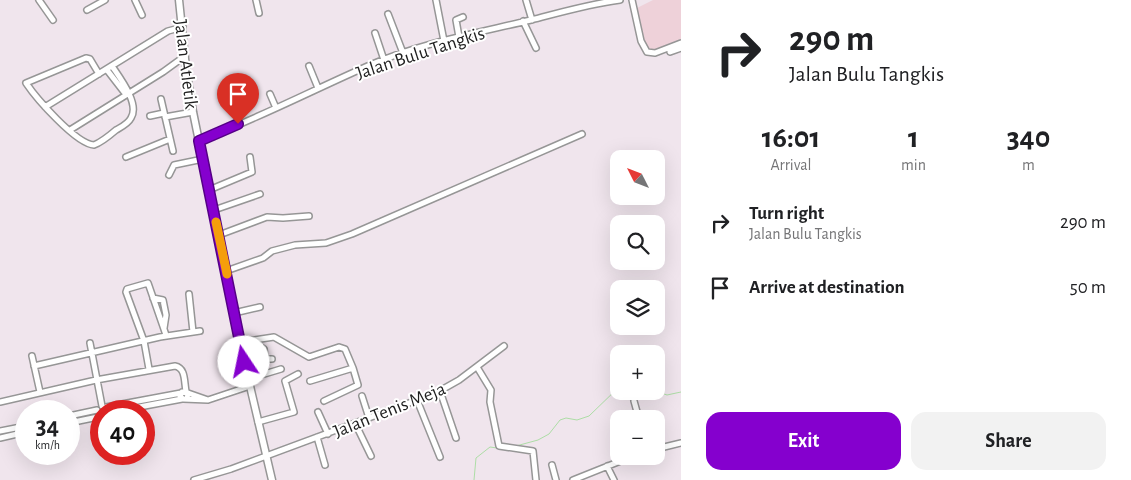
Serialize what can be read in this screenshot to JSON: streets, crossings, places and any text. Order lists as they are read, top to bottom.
{
  "streets": {
    "street": ["Jalan Bulu Tangkis", "Jalan Atletik", "Jalan Tenis Meja"]
  },
  "crossings": [
    ["Jalan Bulu Tangkis", "Jalan Atletik"],
    ["Jalan Atletik", "Jalan Tenis Meja"]
  ],
  "north": "top left",
  "page": {
    "turn": ["290 m", "Jalan Bulu Tangkis"],
    "eta": [
      "16:01",
      "Arrival",
      "1",
      "min",
      "340",
      "m"
    ],
    "map_buttons": ["+", "−"],
    "list": [
      {
        "name": "Turn right",
        "note": "Jalan Bulu Tangkis",
        "value": "290 m"
      },
      {
        "name": "Arrive at destination",
        "value": "50 m"
      }
    ],
    "speed": "34 km/h",
    "limit": "40",
    "buttons": ["Exit", "Share"]
  }
}
